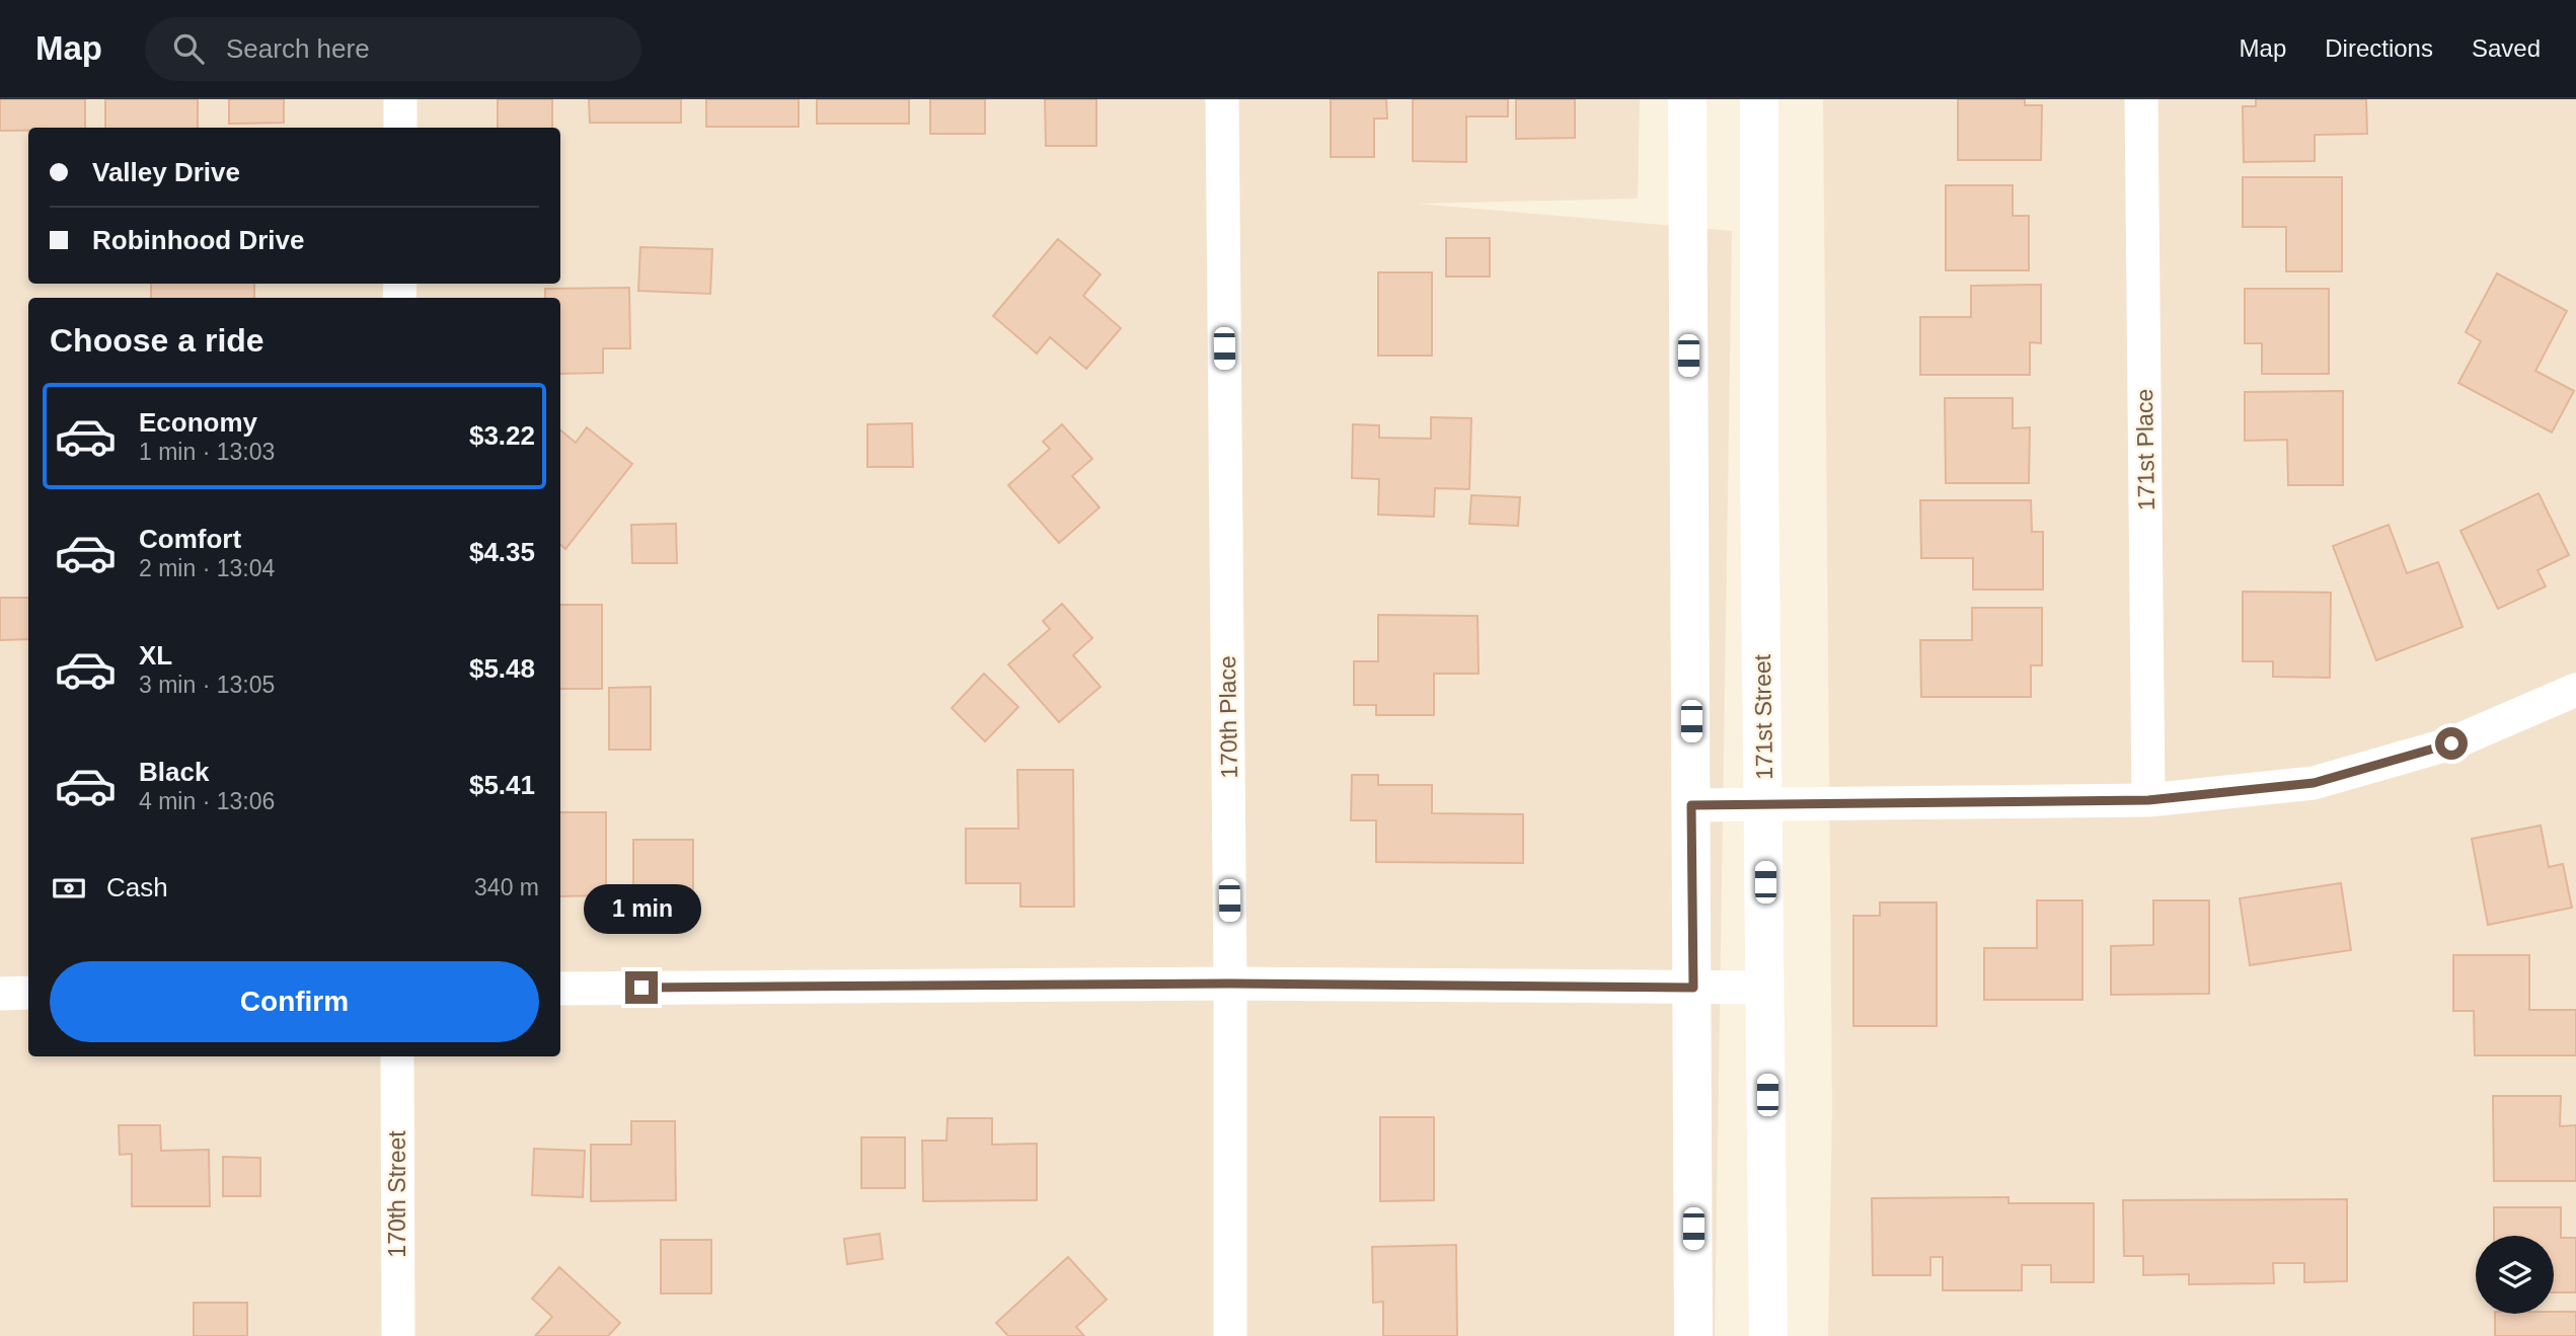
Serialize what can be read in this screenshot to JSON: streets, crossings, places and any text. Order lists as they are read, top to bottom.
{
  "streets": {
    "street": [
      "171st Place",
      "170th Place",
      "171st Street",
      "170th Street"
    ]
  },
  "page": {
    "header": "Map",
    "search": "Search here",
    "nav": ["Map", "Directions", "Saved"],
    "banner": ["Valley Drive", "Robinhood Drive"],
    "heading": "Choose a ride",
    "list": [
      {
        "name": "Economy",
        "note": "1 min · 13:03",
        "value": "$3.22"
      },
      {
        "name": "Comfort",
        "note": "2 min · 13:04",
        "value": "$4.35"
      },
      {
        "name": "XL",
        "note": "3 min · 13:05",
        "value": "$5.48"
      },
      {
        "name": "Black",
        "note": "4 min · 13:06",
        "value": "$5.41"
      }
    ],
    "pay": ["Cash", "340 m"],
    "bubble": "1 min",
    "buttons": "Confirm"
  }
}
